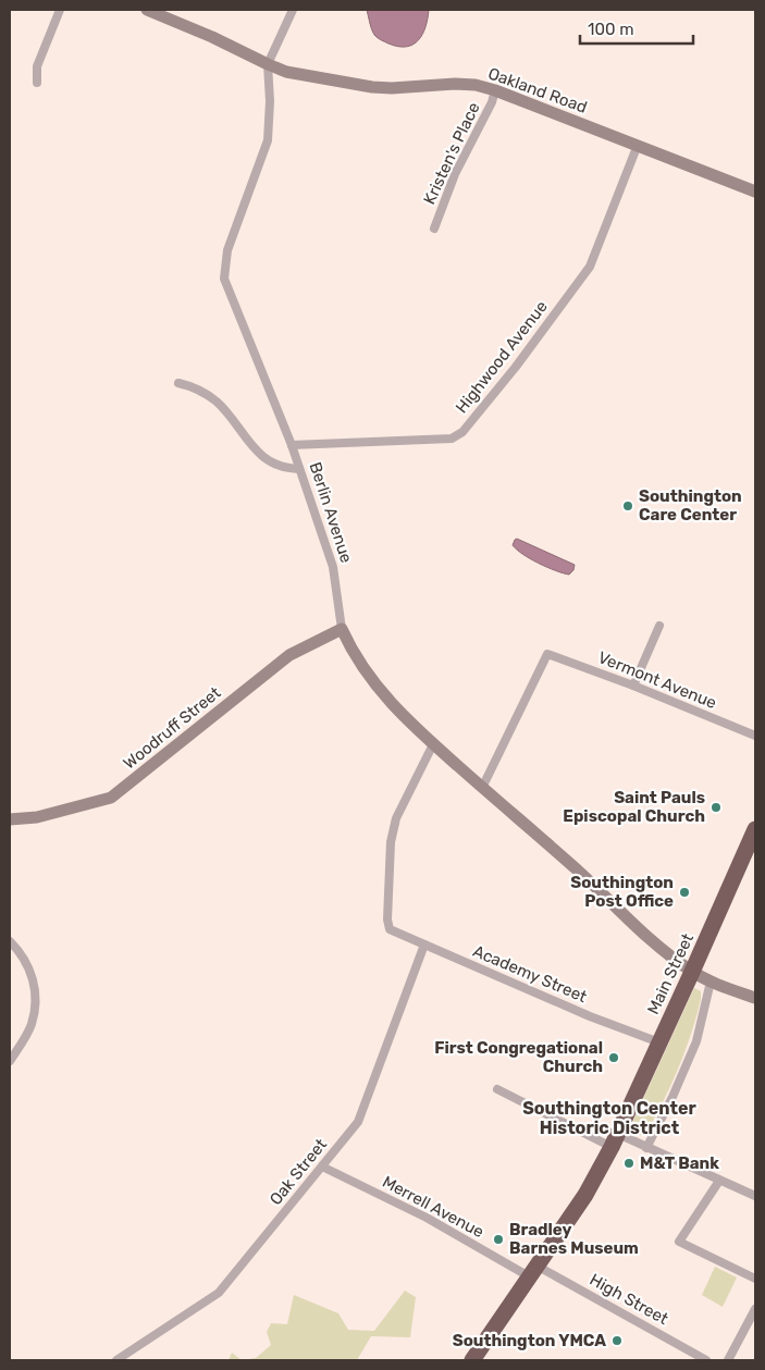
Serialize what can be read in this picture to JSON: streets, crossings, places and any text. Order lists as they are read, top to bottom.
{
  "streets": {
    "highway": ["Main Street"],
    "street": [
      "Oakland Road",
      "Kristen's Place",
      "Highwood Avenue",
      "Berlin Avenue",
      "Vermont Avenue",
      "Woodruff Street",
      "Academy Street",
      "Oak Street",
      "Merrell Avenue",
      "High Street"
    ]
  },
  "crossings": [
    ["Oakland Road", "Kristen's Place"],
    ["Oakland Road", "Highwood Avenue"],
    ["Oakland Road", "Berlin Avenue"],
    ["Highwood Avenue", "Berlin Avenue"],
    ["Berlin Avenue", "Vermont Avenue"],
    ["Berlin Avenue", "Woodruff Street"],
    ["Berlin Avenue", "Academy Street"],
    ["Berlin Avenue", "Main Street"],
    ["Academy Street", "Main Street"],
    ["Academy Street", "Oak Street"],
    ["Main Street", "Merrell Avenue"],
    ["Main Street", "High Street"],
    ["Oak Street", "Merrell Avenue"],
    ["Merrell Avenue", "High Street"]
  ],
  "districts": ["Southington Center Historic District"],
  "places": [
    "Southington Care Center",
    "Saint Pauls Episcopal Church",
    "Southington Post Office",
    "First Congregational Church",
    "M&T Bank",
    "Bradley Barnes Museum",
    "Southington YMCA"
  ],
  "scale_bar": "100 m"
}
